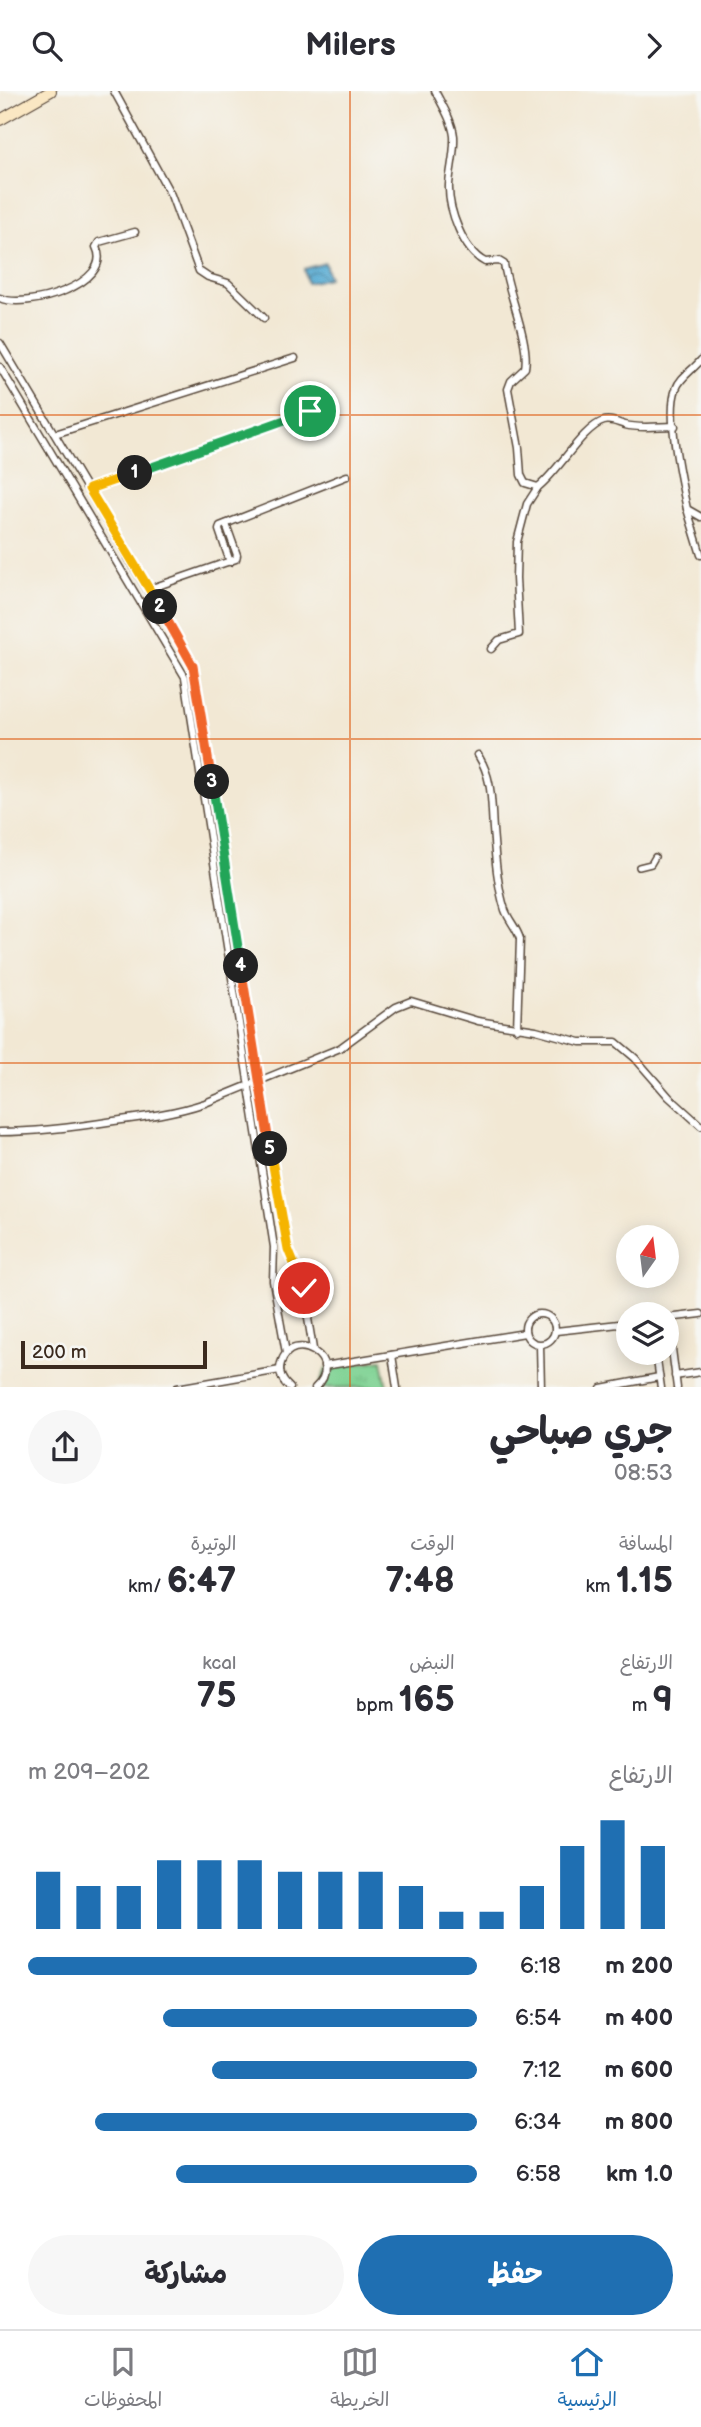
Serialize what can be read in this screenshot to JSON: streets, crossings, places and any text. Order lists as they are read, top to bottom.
{
  "scale_bar": "200 m",
  "north": "top",
  "page": {
    "header": "Milers",
    "pins": [
      "1",
      "2",
      "3",
      "4",
      "5"
    ],
    "scale": "200 m",
    "heading": ["جري صباحي", "08:53"],
    "stats": [
      ["المسافة", "1.15 km"],
      ["الوقت", "7:48"],
      ["الوتيرة", "6:47 /km"],
      ["الارتفاع", "9 m"],
      ["النبض", "165 bpm"],
      ["kcal", "75"]
    ],
    "chart": ["الارتفاع", "202–209 m"],
    "list": [
      {
        "name": "200 m",
        "note": "6:18"
      },
      {
        "name": "400 m",
        "note": "6:54"
      },
      {
        "name": "600 m",
        "note": "7:12"
      },
      {
        "name": "800 m",
        "note": "6:34"
      },
      {
        "name": "1.0 km",
        "note": "6:58"
      }
    ],
    "buttons": ["حفظ", "مشاركة"],
    "tabs": ["الرئيسية", "الخريطة", "المحفوظات"]
  }
}
